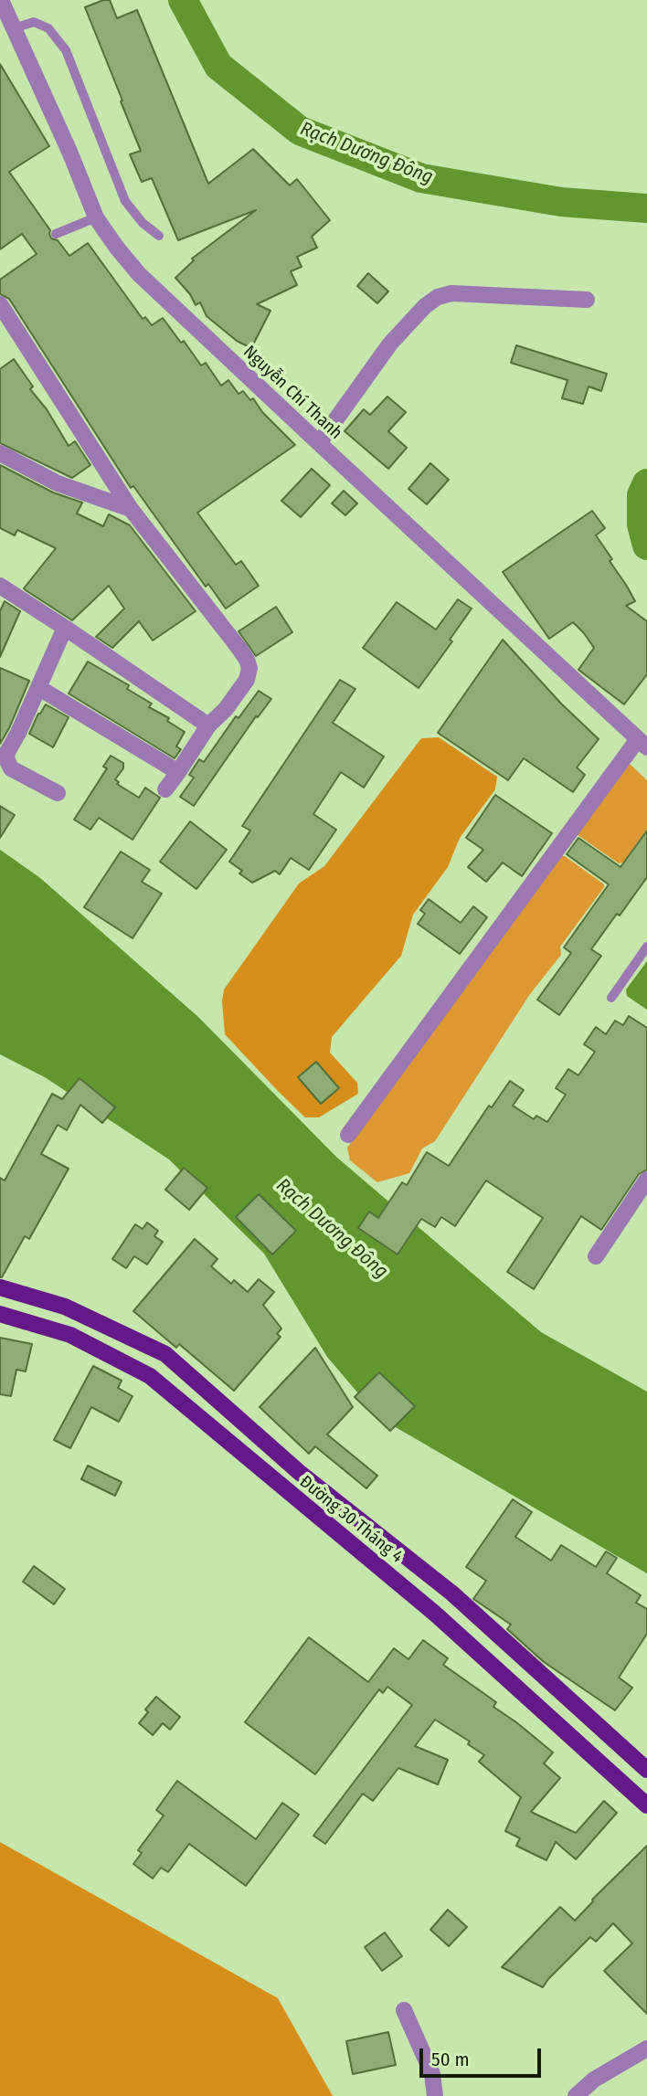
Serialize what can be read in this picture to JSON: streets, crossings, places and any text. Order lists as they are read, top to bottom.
{
  "streets": {
    "main road": ["Đường 30 Tháng 4"],
    "street": ["Nguyễn Chí Thanh"]
  },
  "water": ["Rạch Dương Đông"],
  "scale_bar": "50 m"
}
